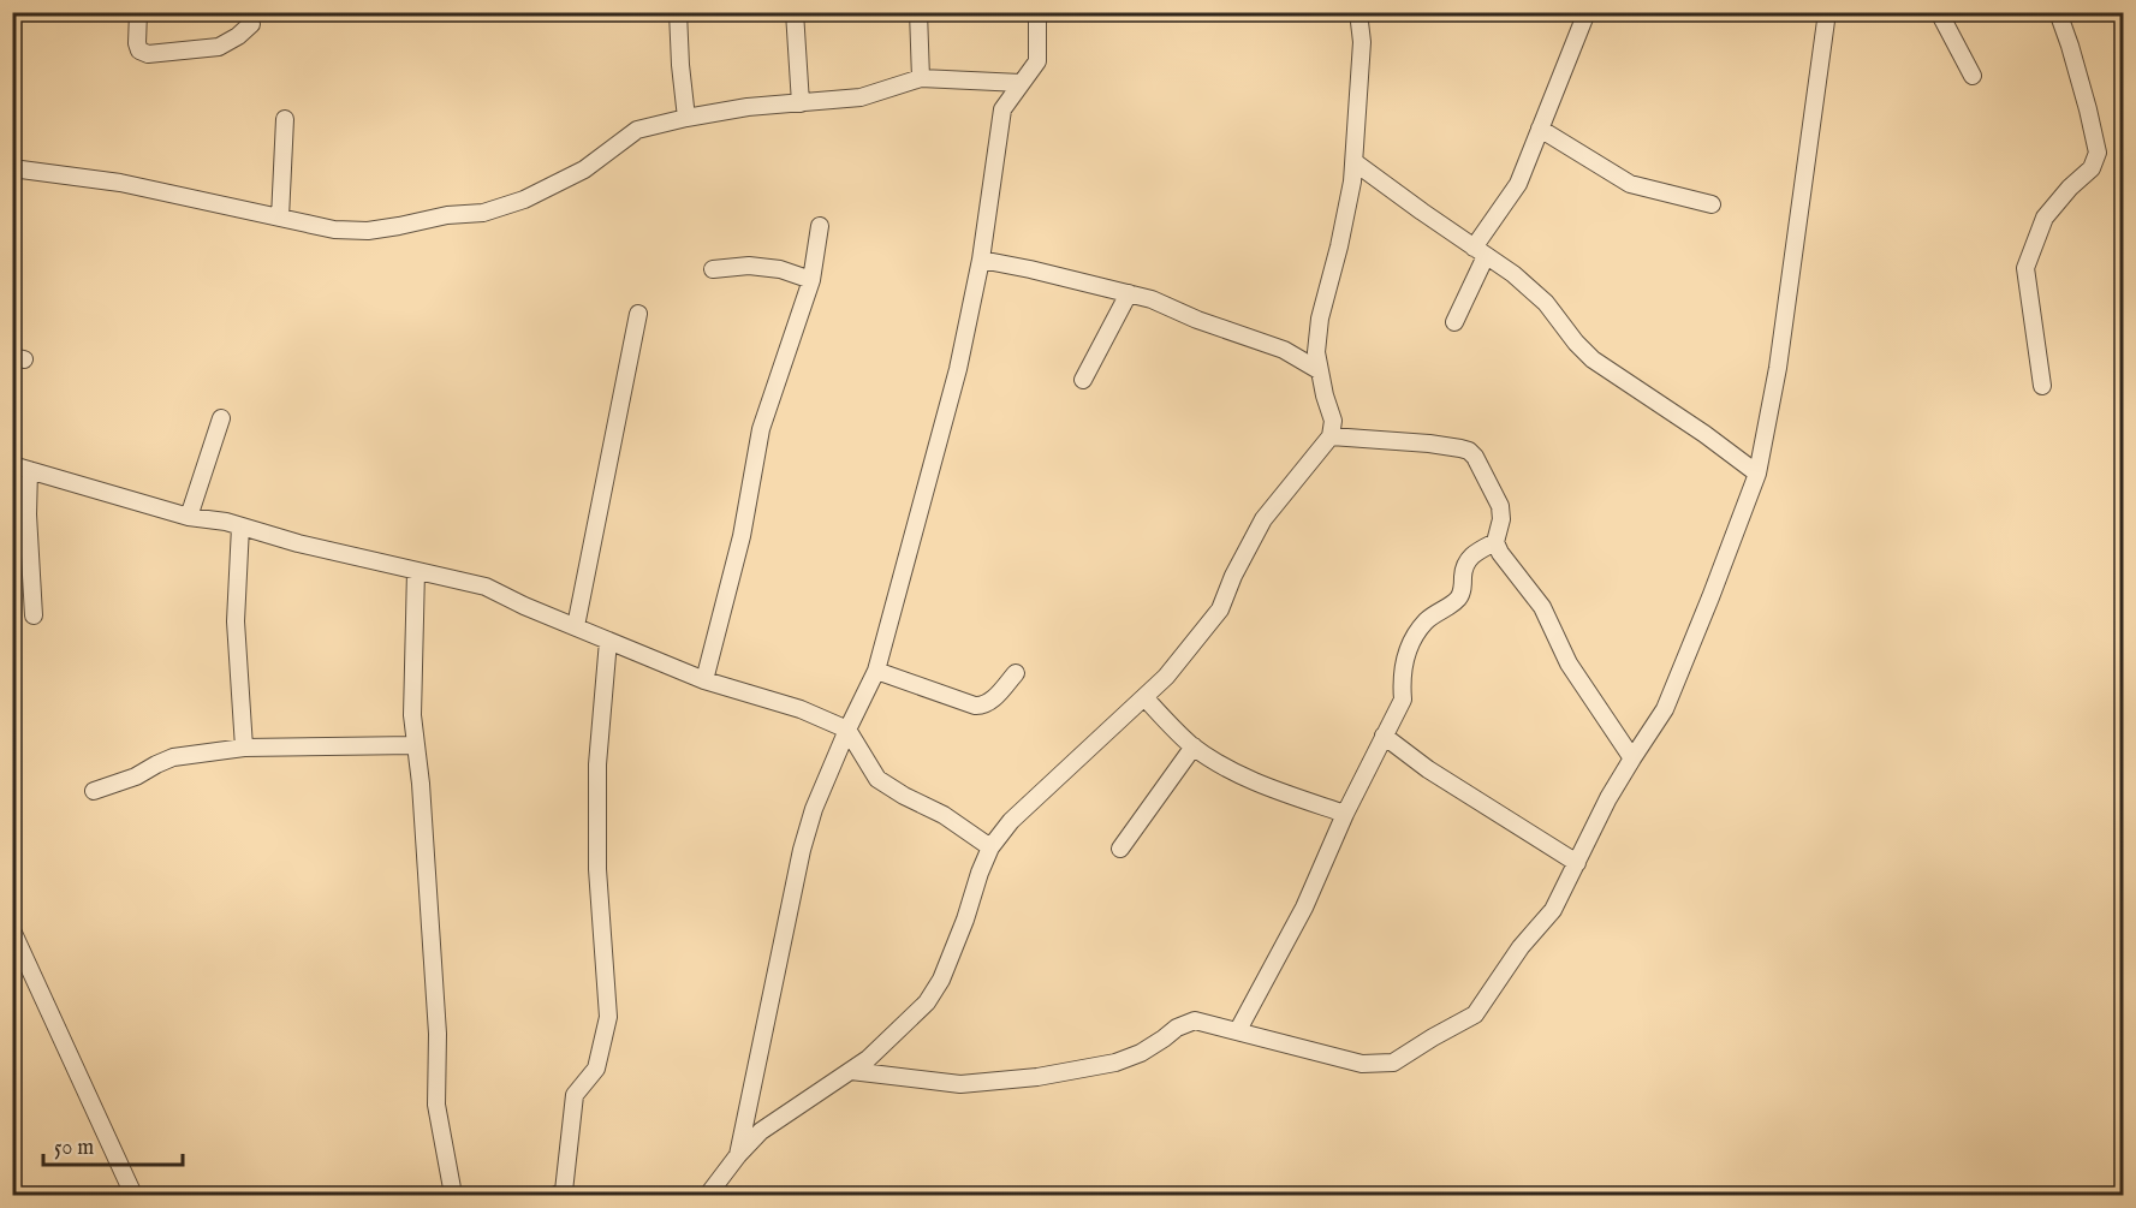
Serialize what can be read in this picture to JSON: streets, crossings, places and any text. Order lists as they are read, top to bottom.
{
  "scale_bar": "50 m"
}
